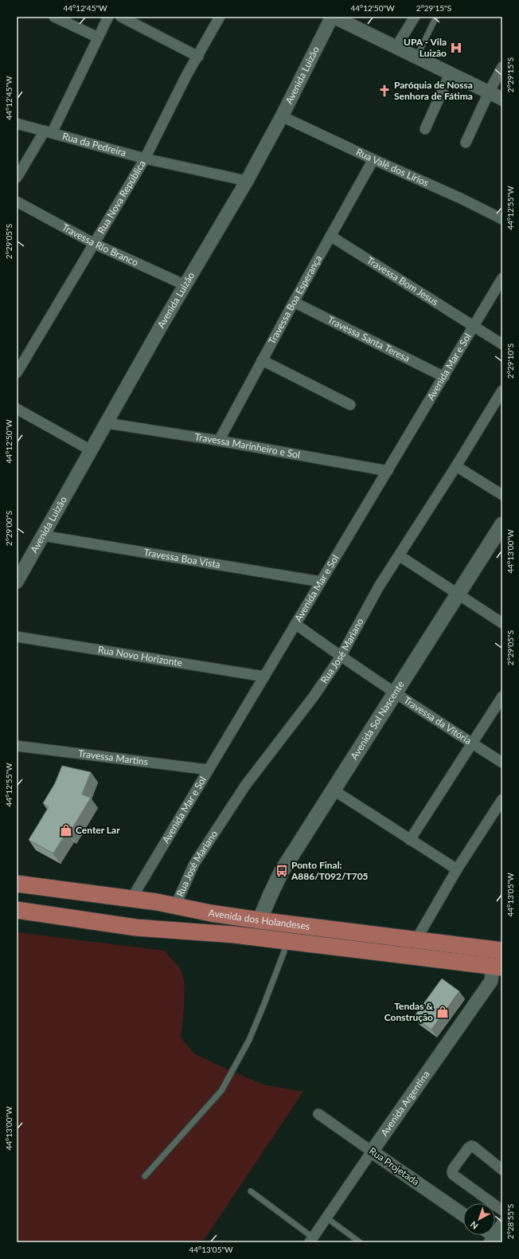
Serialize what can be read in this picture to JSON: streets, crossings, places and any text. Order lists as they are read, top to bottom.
{
  "streets": {
    "main road": ["Avenida Sol Nascente", "Avenida dos Holandeses"],
    "street": [
      "Avenida Luizão",
      "Rua da Pedreira",
      "Rua Valê dos Lírios",
      "Rua Nova República",
      "Travessa Rio Branco",
      "Travessa Bom Jesus",
      "Travessa Boa Esperança",
      "Travessa Santa Teresa",
      "Avenida Mar e Sol",
      "Travessa Marinheiro e Sol",
      "Travessa Boa Vista",
      "Rua José Mariano",
      "Rua Novo Horizonte",
      "Travessa da Vitória",
      "Travessa Martins",
      "Avenida Argentina",
      "Rua Projetada"
    ]
  },
  "crossings": [
    ["Avenida Luizão", "Rua da Pedreira"],
    ["Avenida Luizão", "Rua Valê dos Lírios"],
    ["Avenida Luizão", "Travessa Rio Branco"],
    ["Avenida Luizão", "Travessa Marinheiro e Sol"],
    ["Avenida Luizão", "Travessa Boa Vista"],
    ["Rua da Pedreira", "Rua Nova República"],
    ["Rua Valê dos Lírios", "Travessa Boa Esperança"],
    ["Rua Nova República", "Travessa Rio Branco"],
    ["Travessa Bom Jesus", "Travessa Boa Esperança"],
    ["Travessa Bom Jesus", "Avenida Mar e Sol"],
    ["Travessa Boa Esperança", "Travessa Santa Teresa"],
    ["Travessa Boa Esperança", "Travessa Marinheiro e Sol"],
    ["Travessa Santa Teresa", "Avenida Mar e Sol"],
    ["Avenida Mar e Sol", "Travessa Marinheiro e Sol"],
    ["Avenida Mar e Sol", "Travessa Boa Vista"],
    ["Avenida Mar e Sol", "Rua Novo Horizonte"],
    ["Avenida Mar e Sol", "Travessa da Vitória"],
    ["Avenida Mar e Sol", "Travessa Martins"],
    ["Avenida Mar e Sol", "Avenida dos Holandeses"],
    ["Rua José Mariano", "Travessa da Vitória"],
    ["Rua José Mariano", "Avenida dos Holandeses"],
    ["Avenida Sol Nascente", "Travessa da Vitória"],
    ["Avenida Sol Nascente", "Avenida dos Holandeses"],
    ["Avenida dos Holandeses", "Avenida Argentina"],
    ["Avenida Argentina", "Rua Projetada"]
  ],
  "places": {
    "hospital": ["UPA - Vila Luizão"],
    "church": ["Paróquia de Nossa Senhora de Fátima"],
    "shop": ["Center Lar", "Tendas & Construção"],
    "bus stop": ["Ponto Final: A886/T092/T705"]
  },
  "north": "bottom left",
  "coordinates": [
    "44°12'45\"W",
    "44°12'50\"W",
    "2°29'15\"S",
    "44°12'55\"W",
    "2°29'05\"S",
    "2°29'10\"S",
    "2°29'00\"S",
    "44°13'00\"W",
    "44°13'05\"W",
    "2°28'55\"S"
  ]
}
